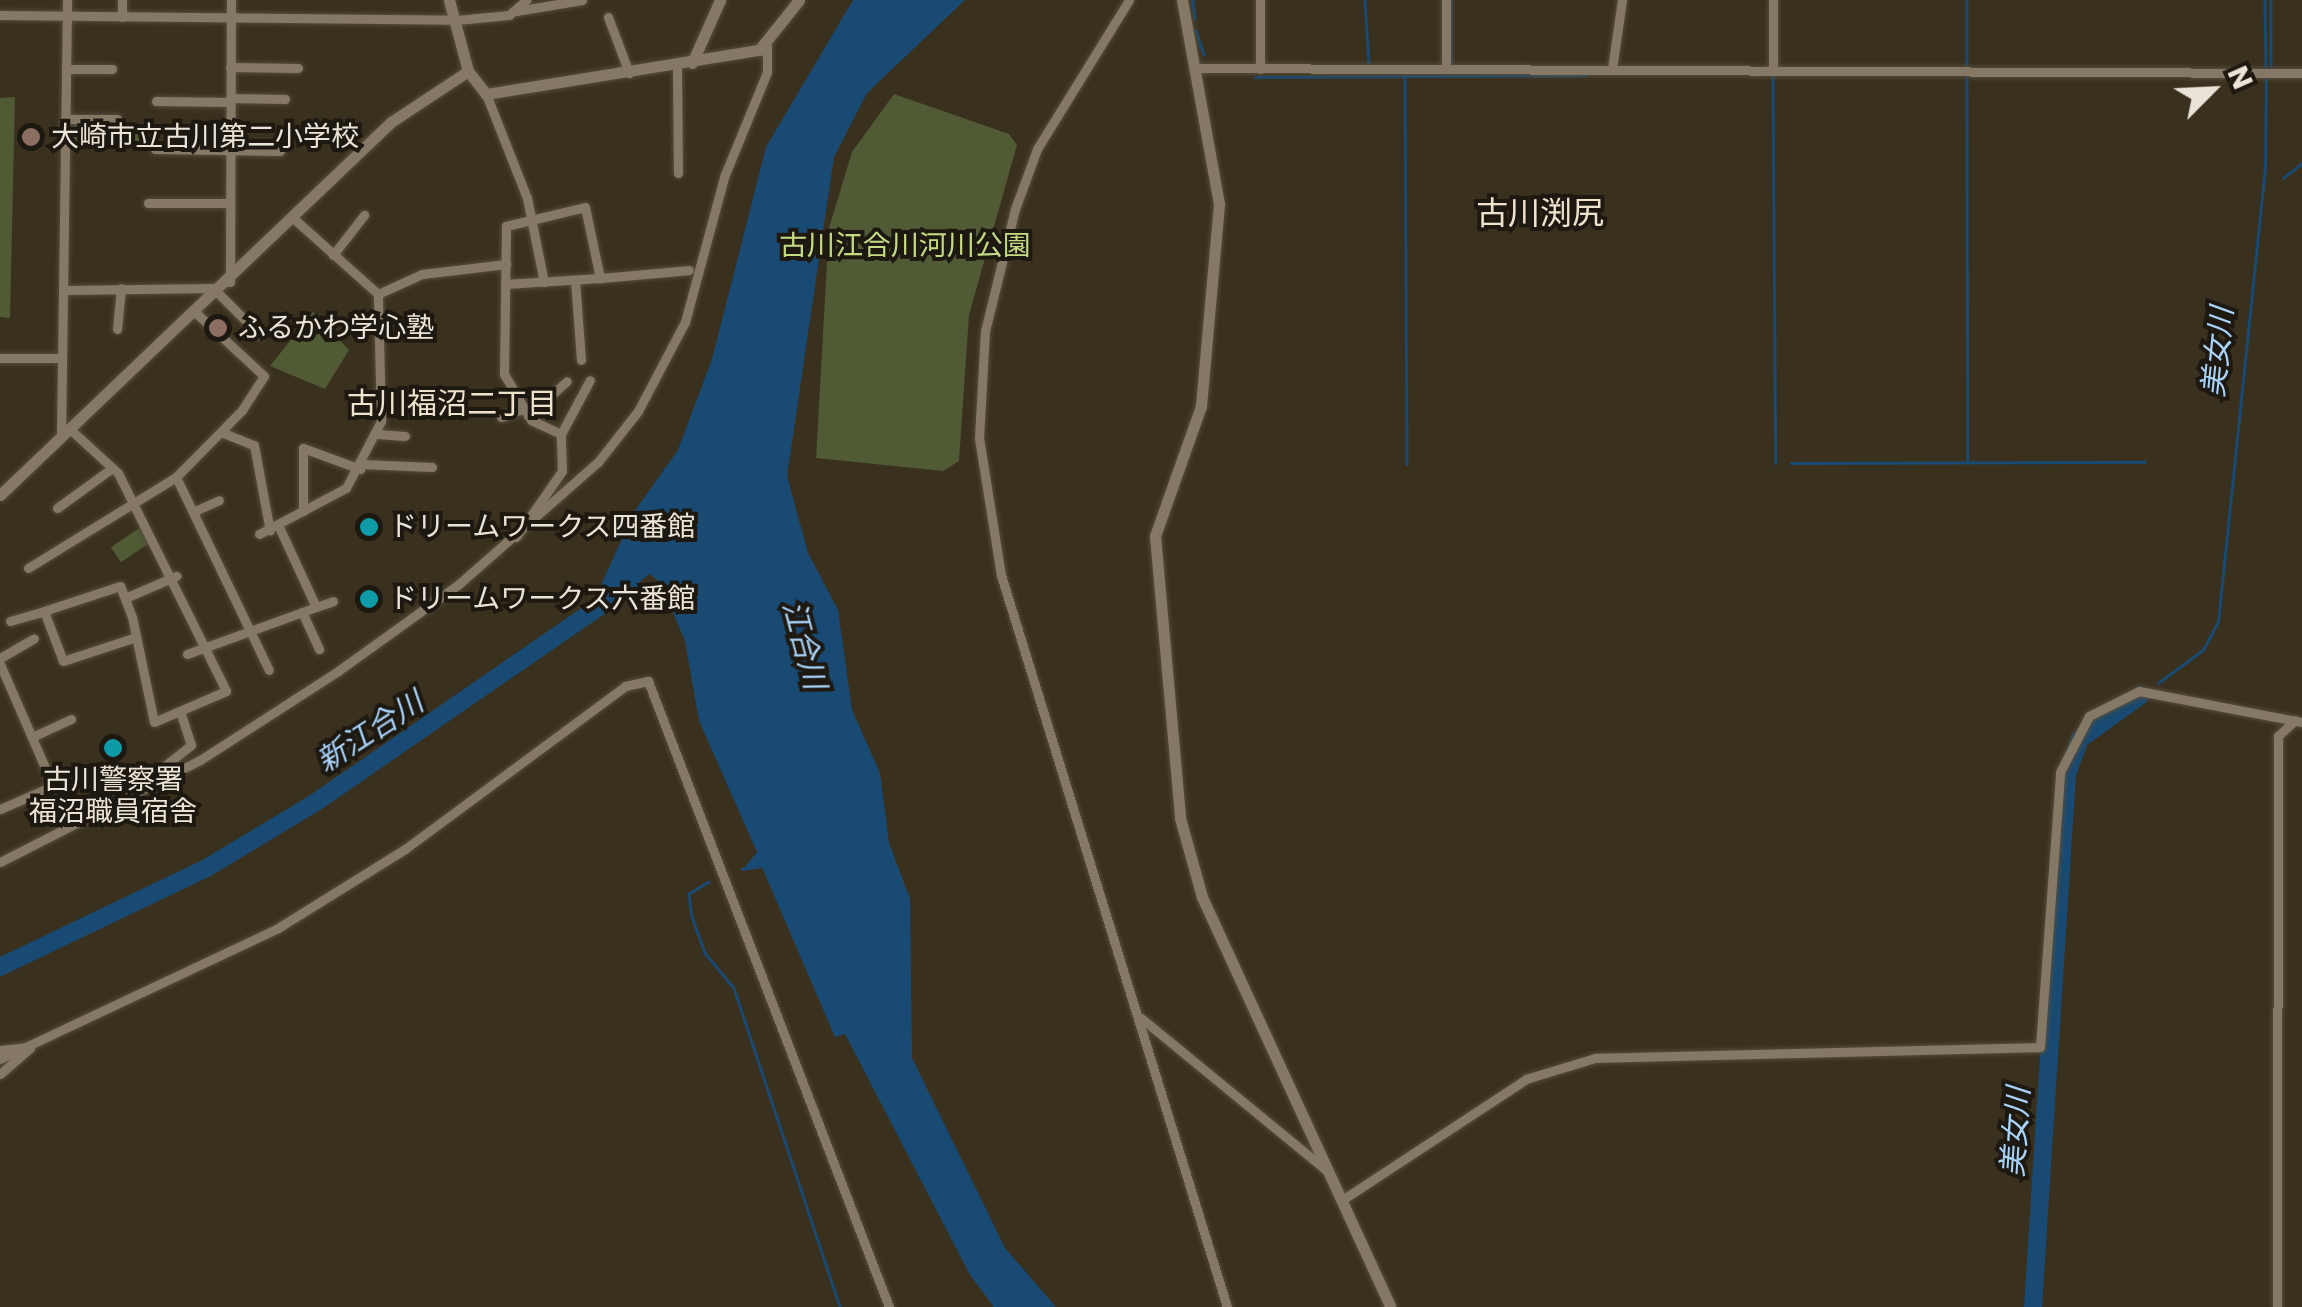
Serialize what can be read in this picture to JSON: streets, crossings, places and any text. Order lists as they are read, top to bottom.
{
  "districts": ["古川渕尻", "古川福沼二丁目"],
  "water": ["美女川", "江合川", "新江合川"],
  "parks": ["古川江合川河川公園"],
  "places": [
    "大崎市立古川第二小学校",
    "ふるかわ学心塾",
    "ドリームワークス四番館",
    "ドリームワークス六番館",
    "古川警察署 福沼職員宿舎"
  ],
  "north": "top right"
}
